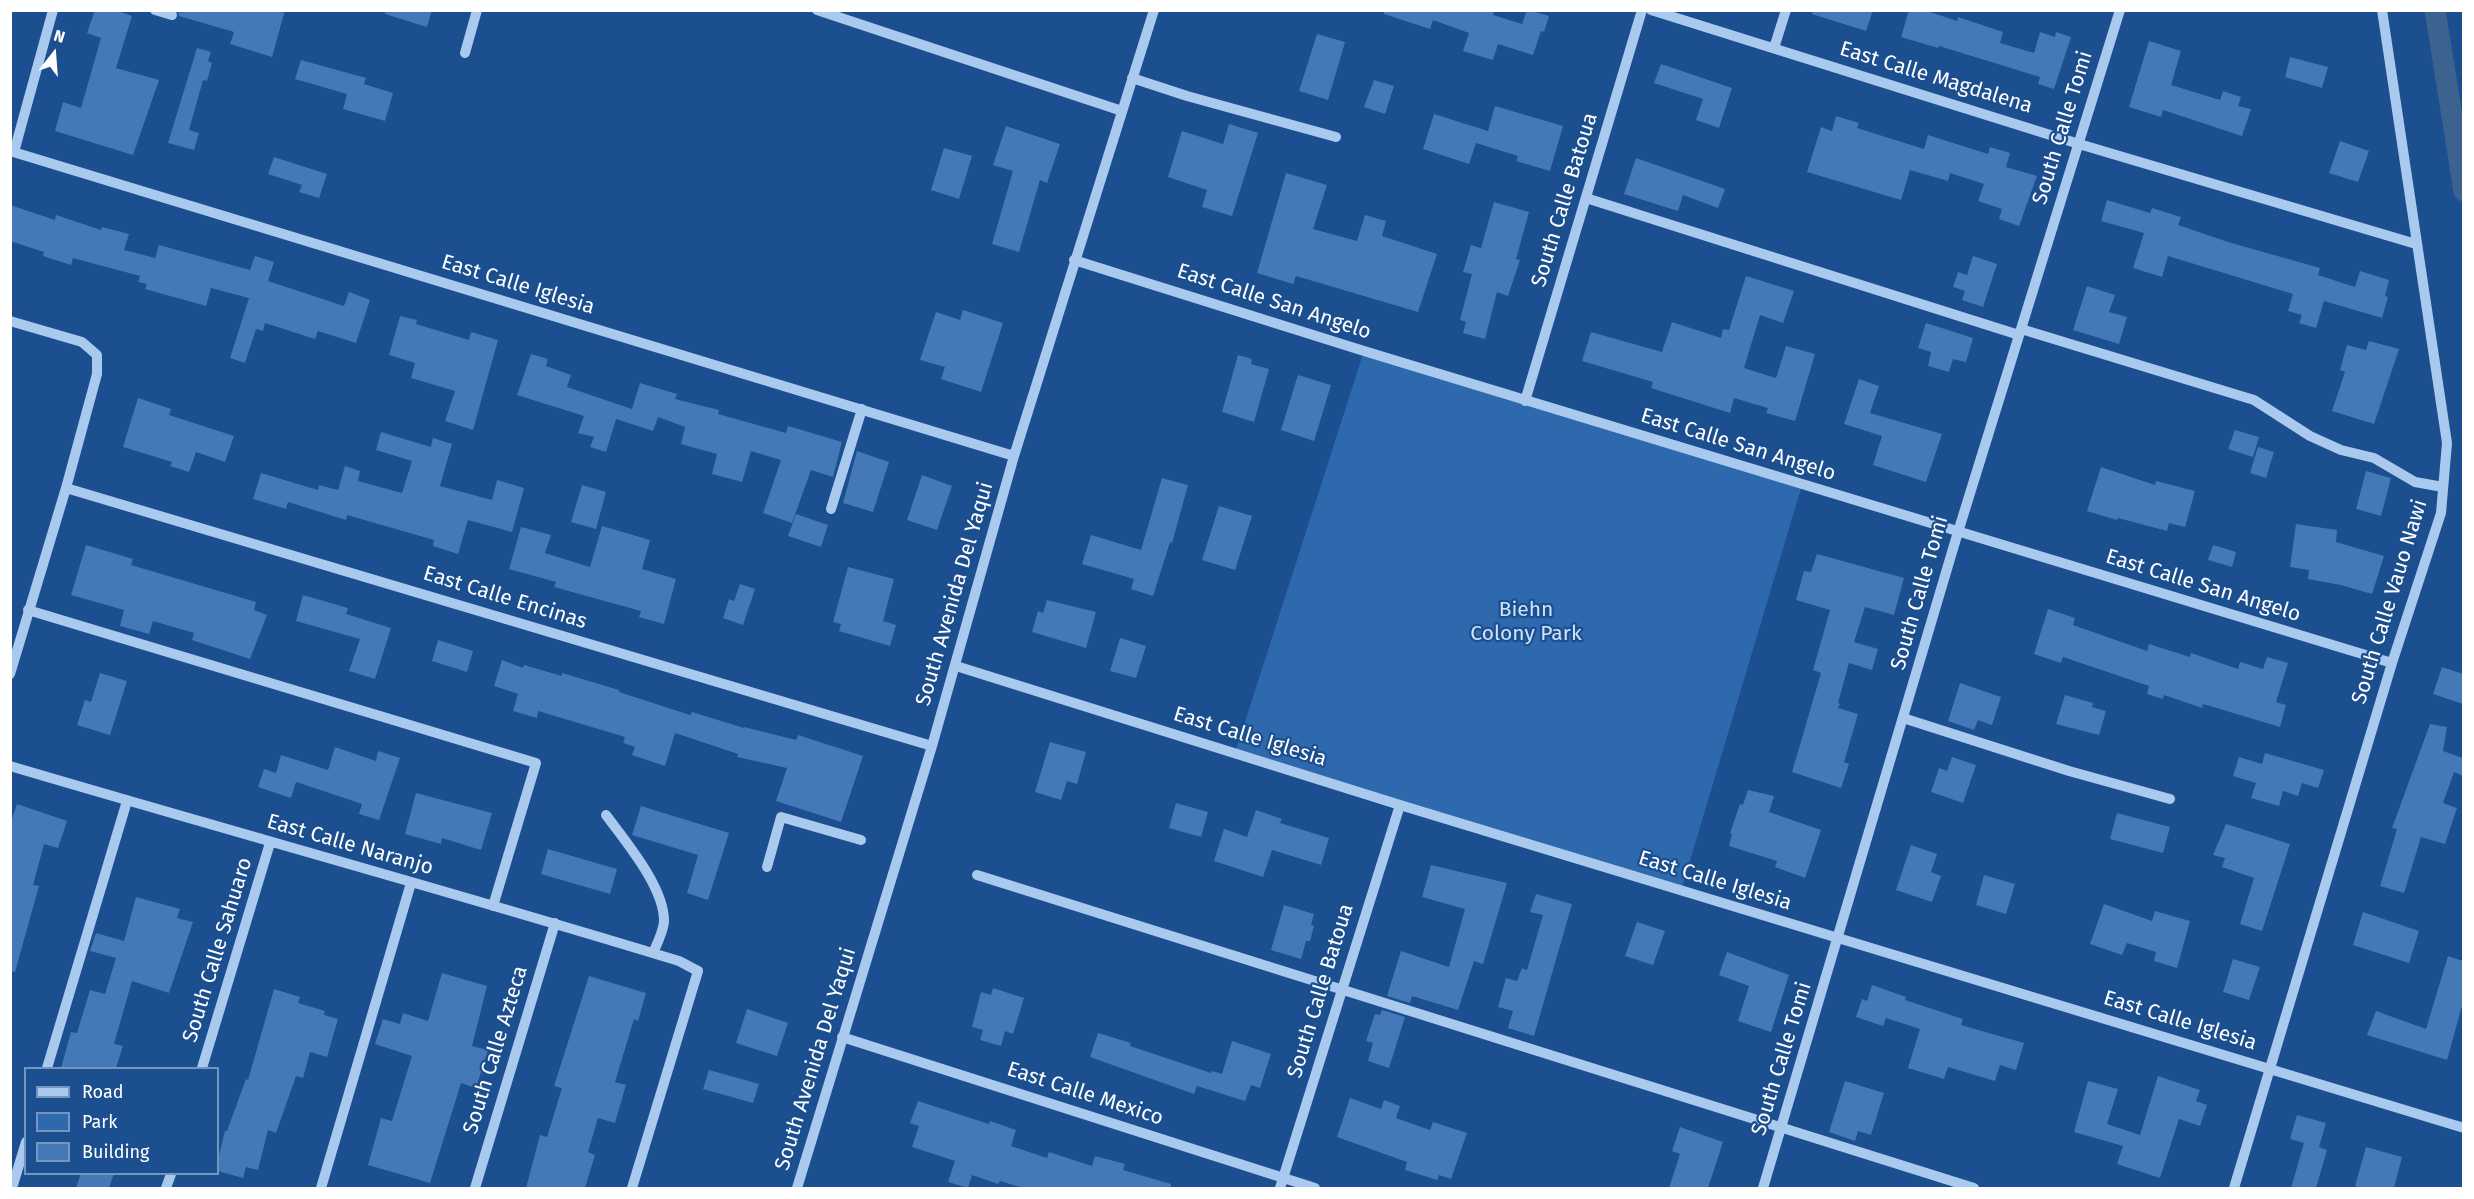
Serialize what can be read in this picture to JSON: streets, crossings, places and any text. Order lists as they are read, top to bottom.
{
  "streets": {
    "street": [
      "East Calle Magdalena",
      "South Calle Tomi",
      "South Calle Batoua",
      "East Calle Iglesia",
      "East Calle San Angelo",
      "South Avenida Del Yaqui",
      "East Calle Encinas",
      "South Calle Vauo Nawi",
      "East Calle Naranjo",
      "South Calle Sahuaro",
      "South Calle Azteca",
      "East Calle Mexico"
    ]
  },
  "crossings": [
    ["East Calle Magdalena", "South Calle Tomi"],
    ["East Calle Magdalena", "South Calle Vauo Nawi"],
    ["South Calle Tomi", "East Calle Iglesia"],
    ["South Calle Tomi", "East Calle San Angelo"],
    ["South Calle Batoua", "East Calle Iglesia"],
    ["South Calle Batoua", "East Calle San Angelo"],
    ["South Calle Batoua", "East Calle Mexico"],
    ["East Calle Iglesia", "South Avenida Del Yaqui"],
    ["East Calle Iglesia", "South Calle Vauo Nawi"],
    ["East Calle San Angelo", "South Avenida Del Yaqui"],
    ["East Calle San Angelo", "South Calle Vauo Nawi"],
    ["South Avenida Del Yaqui", "East Calle Encinas"],
    ["South Avenida Del Yaqui", "East Calle Mexico"],
    ["East Calle Naranjo", "South Calle Sahuaro"],
    ["East Calle Naranjo", "South Calle Azteca"]
  ],
  "parks": ["Biehn Colony Park"],
  "legend": ["Road", "Park", "Building"],
  "north": "top"
}
